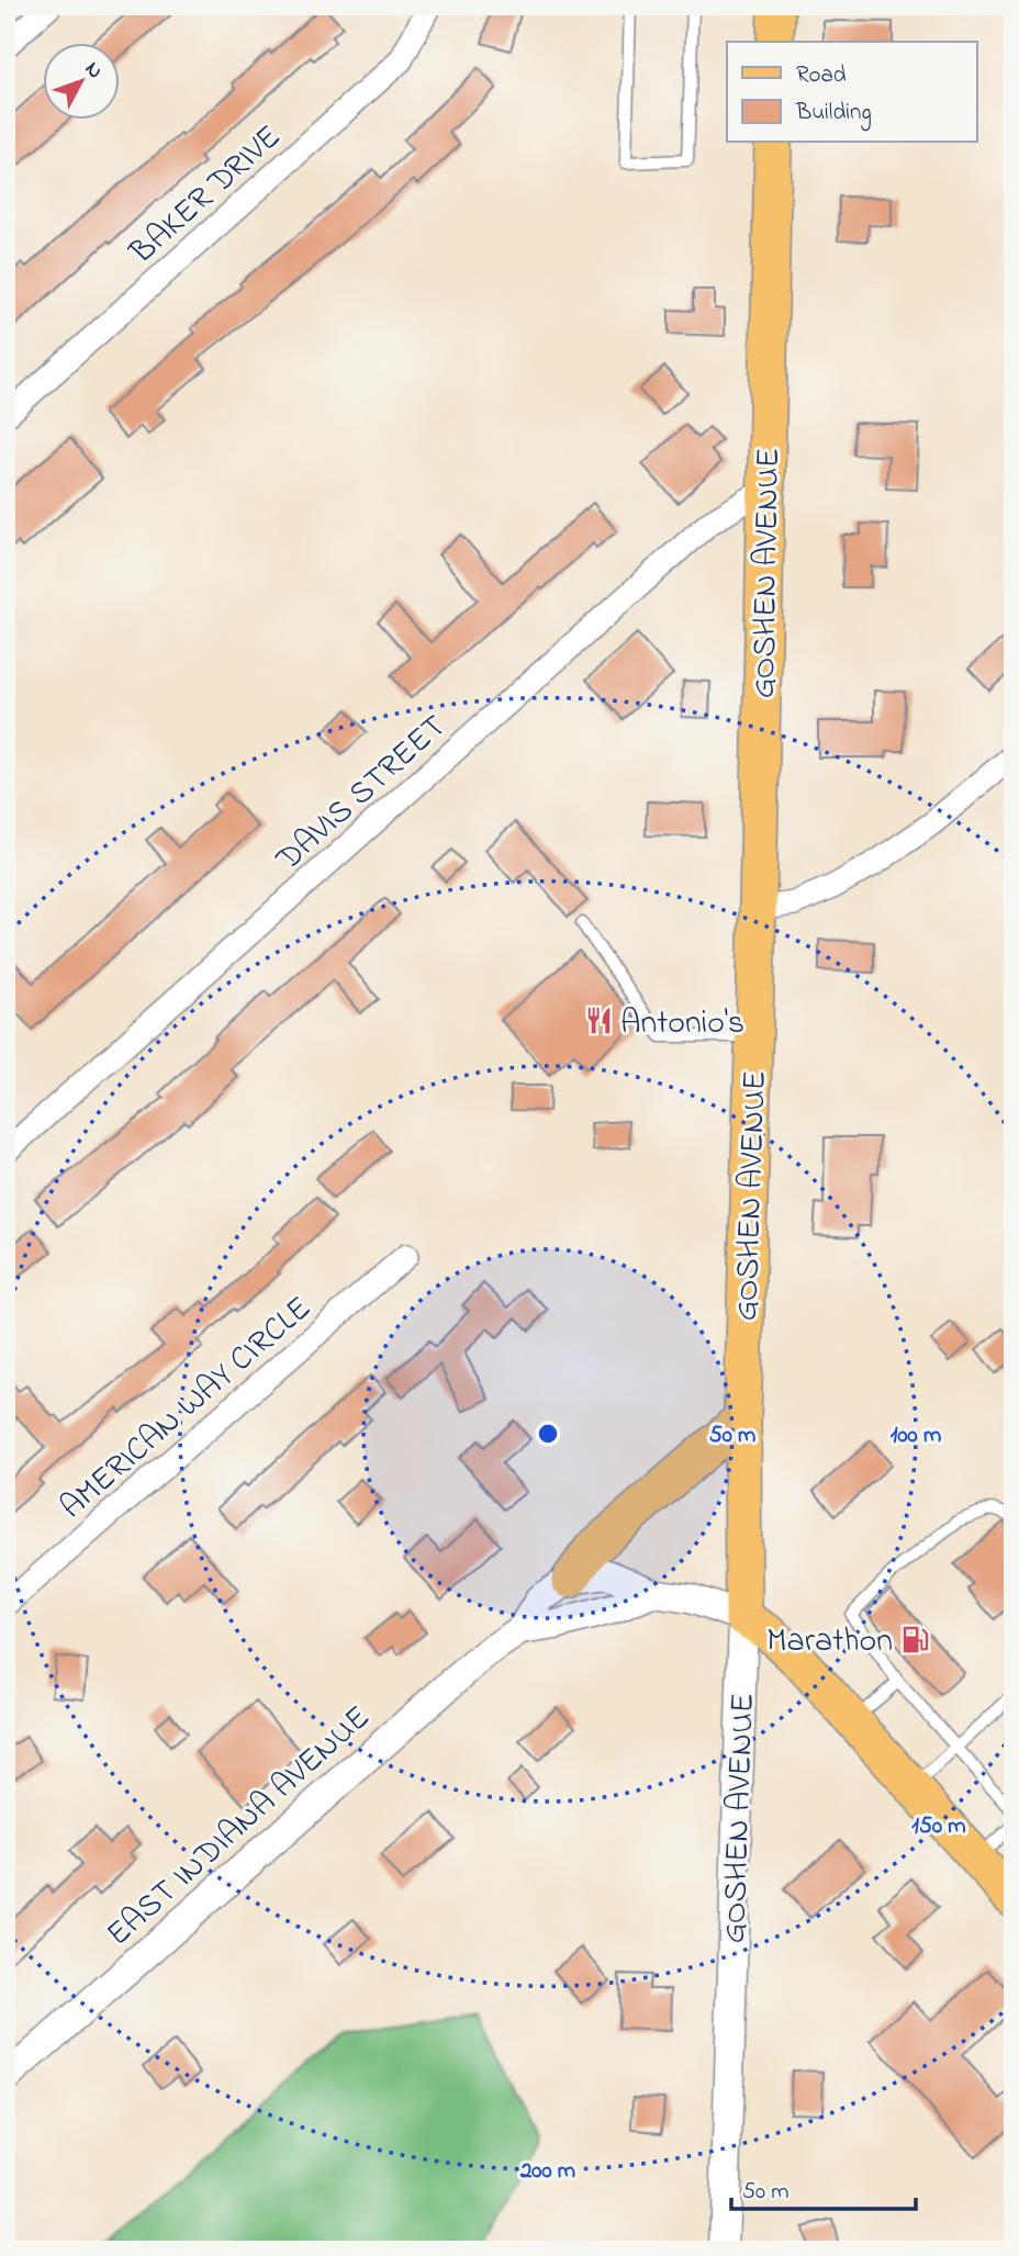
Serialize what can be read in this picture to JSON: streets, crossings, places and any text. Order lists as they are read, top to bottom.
{
  "streets": {
    "main road": ["GOSHEN AVENUE"],
    "street": [
      "BAKER DRIVE",
      "DAVIS STREET",
      "AMERICAN WAY CIRCLE",
      "EAST INDIANA AVENUE"
    ]
  },
  "crossings": [
    ["GOSHEN AVENUE", "DAVIS STREET"],
    ["GOSHEN AVENUE", "EAST INDIANA AVENUE"]
  ],
  "places": {
    "restaurant": ["Antonio's"],
    "fuel station": ["Marathon"]
  },
  "legend": ["Road", "Building"],
  "scale_bar": "50 m",
  "north": "top right",
  "rings": [
    "50 m",
    "100 m",
    "150 m",
    "200 m"
  ]
}
